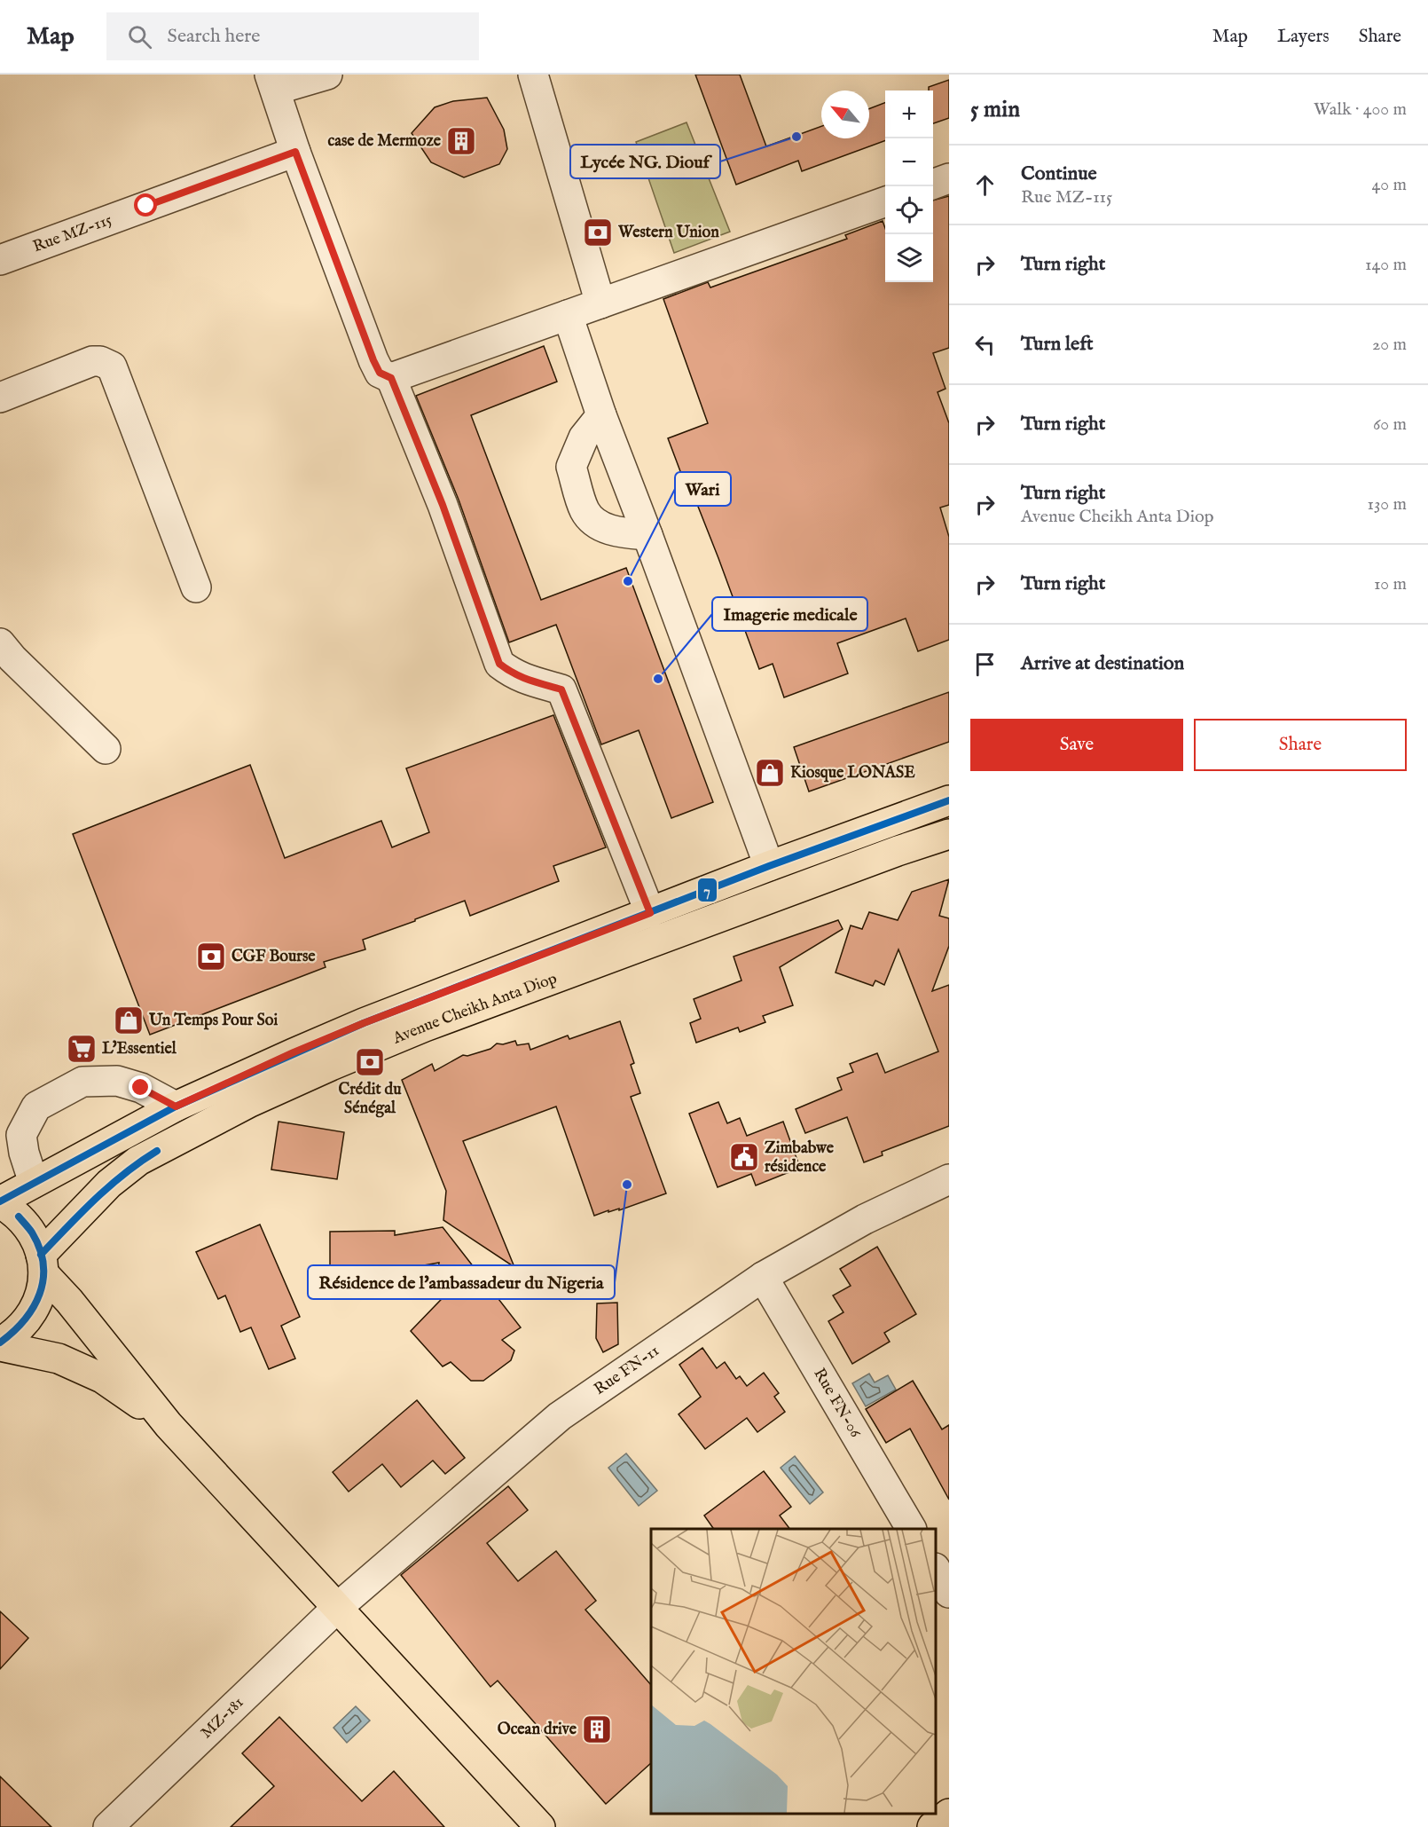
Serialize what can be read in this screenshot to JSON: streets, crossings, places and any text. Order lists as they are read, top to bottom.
{
  "streets": {
    "main road": ["Avenue Cheikh Anta Diop"],
    "street": [
      "Rue MZ-115",
      "Rue FN-11",
      "Rue FN-06",
      "MZ-181"
    ]
  },
  "crossings": [
    ["Rue FN-11", "Rue FN-06"],
    ["Rue FN-11", "MZ-181"]
  ],
  "places": {
    "other": [
      "Lycée NG. Diouf",
      "Wari",
      "Imagerie medicale",
      "Résidence de l'ambassadeur du Nigeria"
    ],
    "building": ["case de Mermoze", "Ocean drive"],
    "bank": ["Western Union", "CGF Bourse", "Crédit du Sénégal"],
    "shop": ["Kiosque LONASE", "Un Temps Pour Soi"],
    "supermarket": ["L'Essentiel"],
    "public building": ["Zimbabwe résidence"]
  },
  "lines": ["transit line 7"],
  "north": "top left",
  "page": {
    "header": "Map",
    "search": "Search here",
    "nav": ["Map", "Layers", "Share"],
    "heading": ["5 min", "Walk · 400 m"],
    "map_buttons": ["+", "−"],
    "list": [
      ["Continue", "Rue MZ-115", "40 m"],
      ["Turn right", "140 m"],
      ["Turn left", "20 m"],
      ["Turn right", "60 m"],
      ["Turn right", "Avenue Cheikh Anta Diop", "130 m"],
      ["Turn right", "10 m"],
      "Arrive at destination"
    ],
    "buttons": ["Save", "Share"]
  }
}
